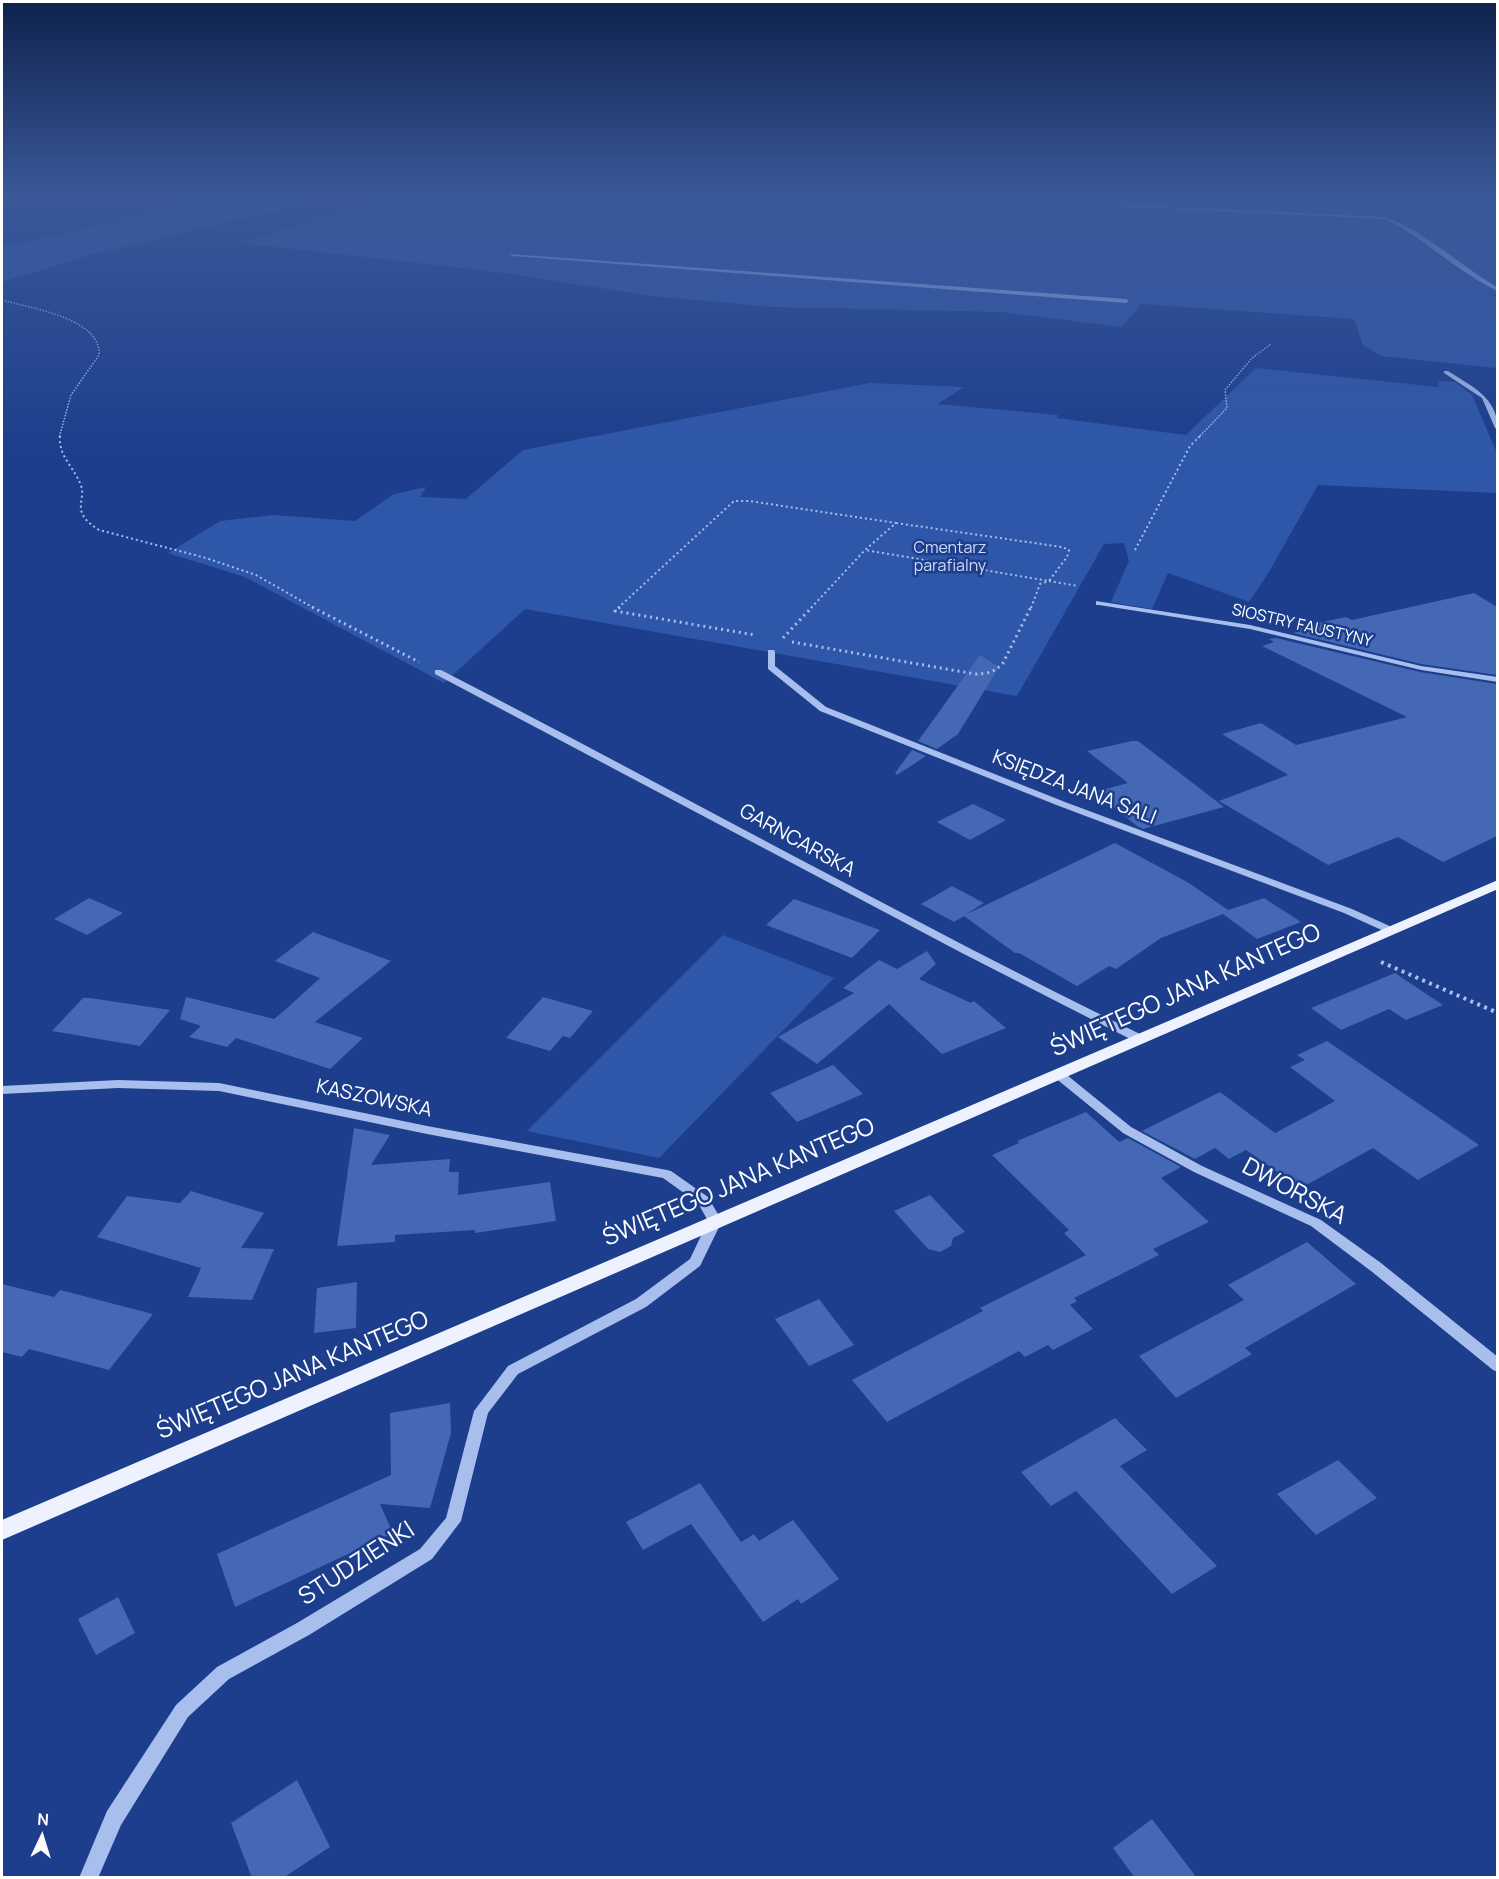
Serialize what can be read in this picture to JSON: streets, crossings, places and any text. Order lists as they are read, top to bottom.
{
  "streets": {
    "main road": ["ŚWIĘTEGO JANA KANTEGO"],
    "street": [
      "SIOSTRY FAUSTYNY",
      "KSIĘDZA JANA SALI",
      "GARNCARSKA",
      "KASZOWSKA",
      "DWORSKA",
      "STUDZIENKI"
    ]
  },
  "crossings": [
    ["KSIĘDZA JANA SALI", "ŚWIĘTEGO JANA KANTEGO"],
    ["GARNCARSKA", "ŚWIĘTEGO JANA KANTEGO"],
    ["ŚWIĘTEGO JANA KANTEGO", "KASZOWSKA"],
    ["ŚWIĘTEGO JANA KANTEGO", "DWORSKA"],
    ["ŚWIĘTEGO JANA KANTEGO", "STUDZIENKI"],
    ["KASZOWSKA", "STUDZIENKI"]
  ],
  "parks": ["Cmentarz parafialny"],
  "north": "top"
}
